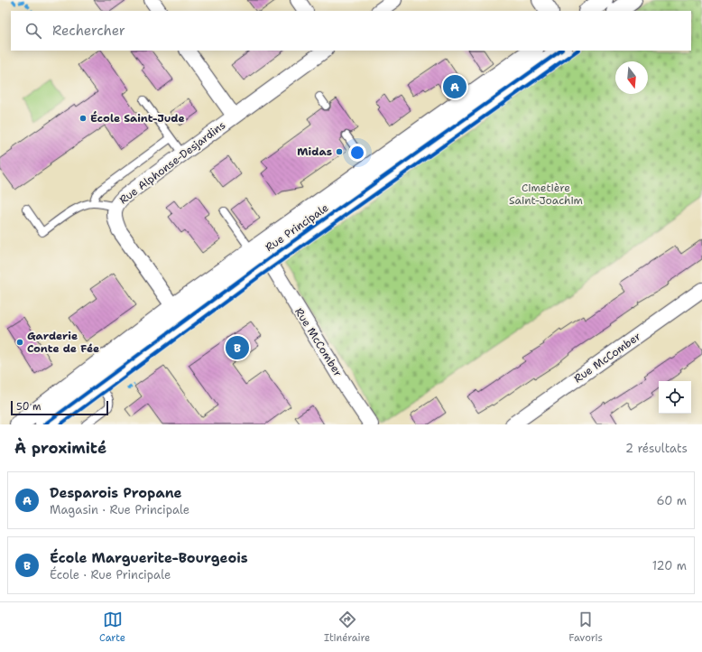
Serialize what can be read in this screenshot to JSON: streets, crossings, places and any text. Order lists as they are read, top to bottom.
{
  "streets": {
    "street": ["Rue Alphonse-Desjardins", "Rue Principale", "Rue McComber"]
  },
  "crossings": [
    ["Rue Alphonse-Desjardins", "Rue Principale"],
    ["Rue Principale", "Rue McComber"]
  ],
  "parks": ["Cimetière Saint-Joachim"],
  "places": ["École Saint-Jude", "Midas", "Garderie Conte de Fée"],
  "scale_bar": "50 m",
  "north": "bottom",
  "page": {
    "search": "Rechercher",
    "pins": ["A", "B"],
    "scale": "50 m",
    "heading": ["À proximité", "2 résultats"],
    "list": [
      {
        "mark": "A",
        "name": "Desparois Propane",
        "note": "Magasin · Rue Principale",
        "value": "60 m"
      },
      {
        "mark": "B",
        "name": "École Marguerite-Bourgeois",
        "note": "École · Rue Principale",
        "value": "120 m"
      }
    ],
    "nav": ["Carte", "Itinéraire", "Favoris"]
  }
}
